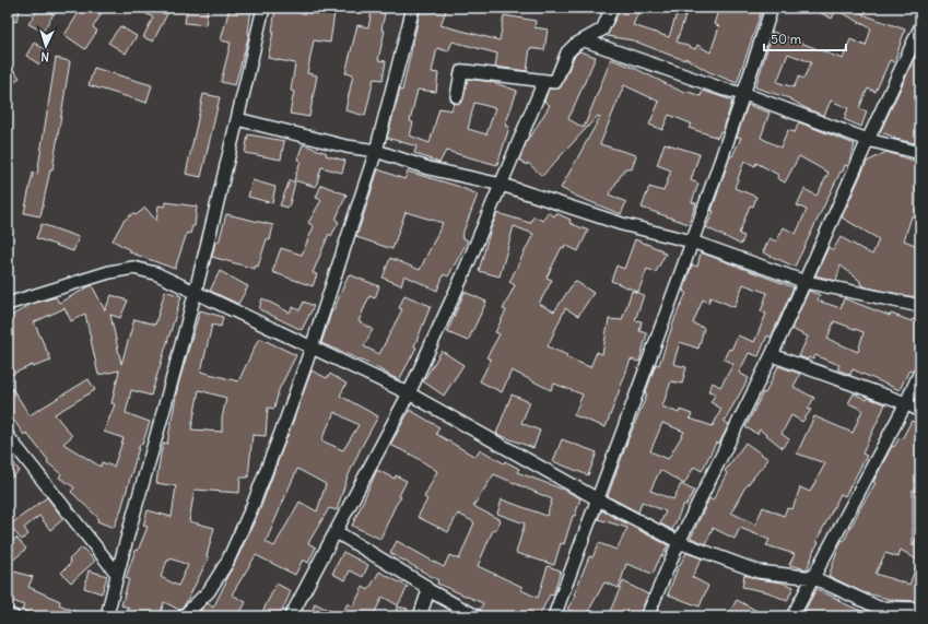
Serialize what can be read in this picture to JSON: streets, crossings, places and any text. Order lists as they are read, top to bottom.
{
  "scale_bar": "50 m",
  "north": "bottom"
}
